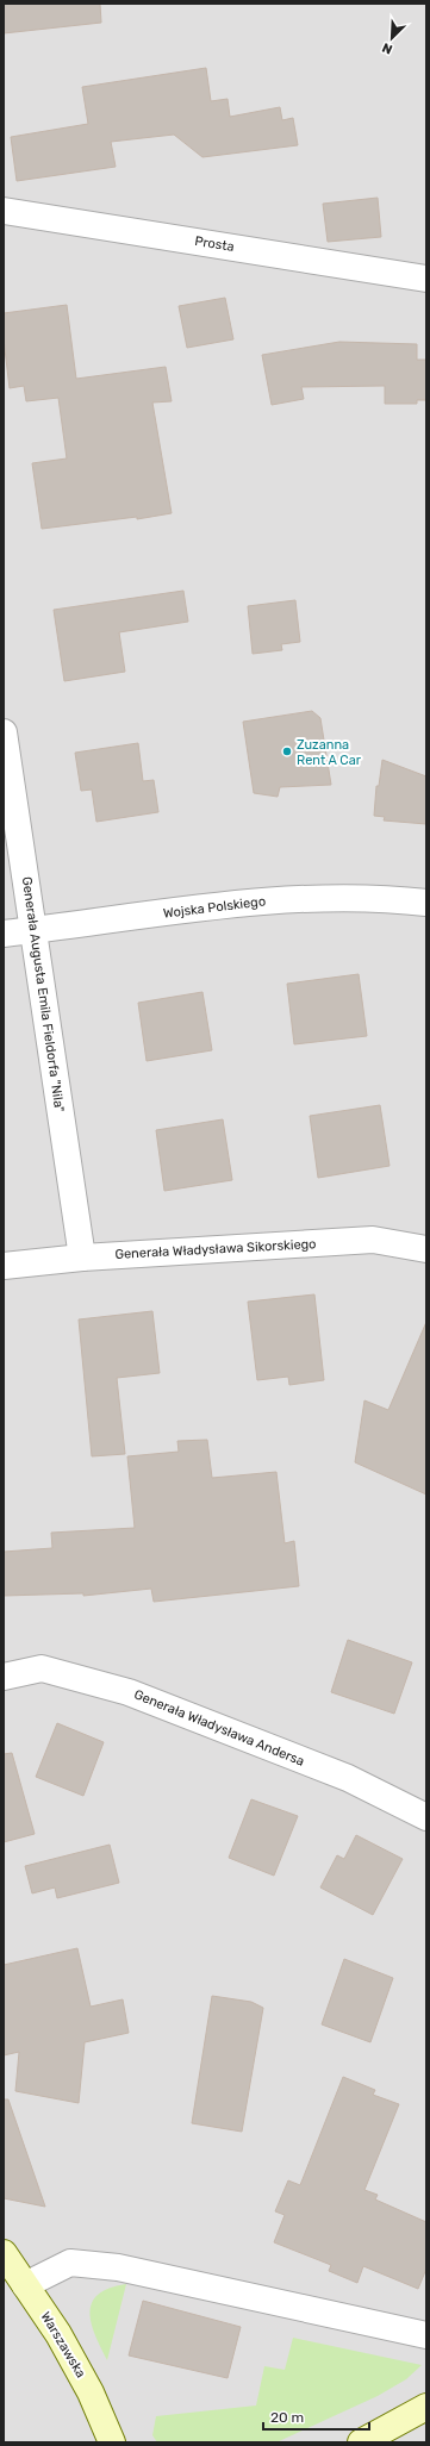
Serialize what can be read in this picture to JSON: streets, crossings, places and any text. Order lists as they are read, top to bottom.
{
  "streets": {
    "street": [
      "Prosta",
      "Wojska Polskiego",
      "Generała Augusta Emila Fieldorfa \"Nila\"",
      "Generała Władysława Sikorskiego",
      "Generała Władysława Andersa",
      "Warszawska"
    ]
  },
  "crossings": [
    ["Wojska Polskiego", "Generała Augusta Emila Fieldorfa \"Nila\""],
    ["Generała Augusta Emila Fieldorfa \"Nila\"", "Generała Władysława Sikorskiego"]
  ],
  "places": ["Zuzanna Rent A Car"],
  "scale_bar": "20 m",
  "north": "bottom left"
}
